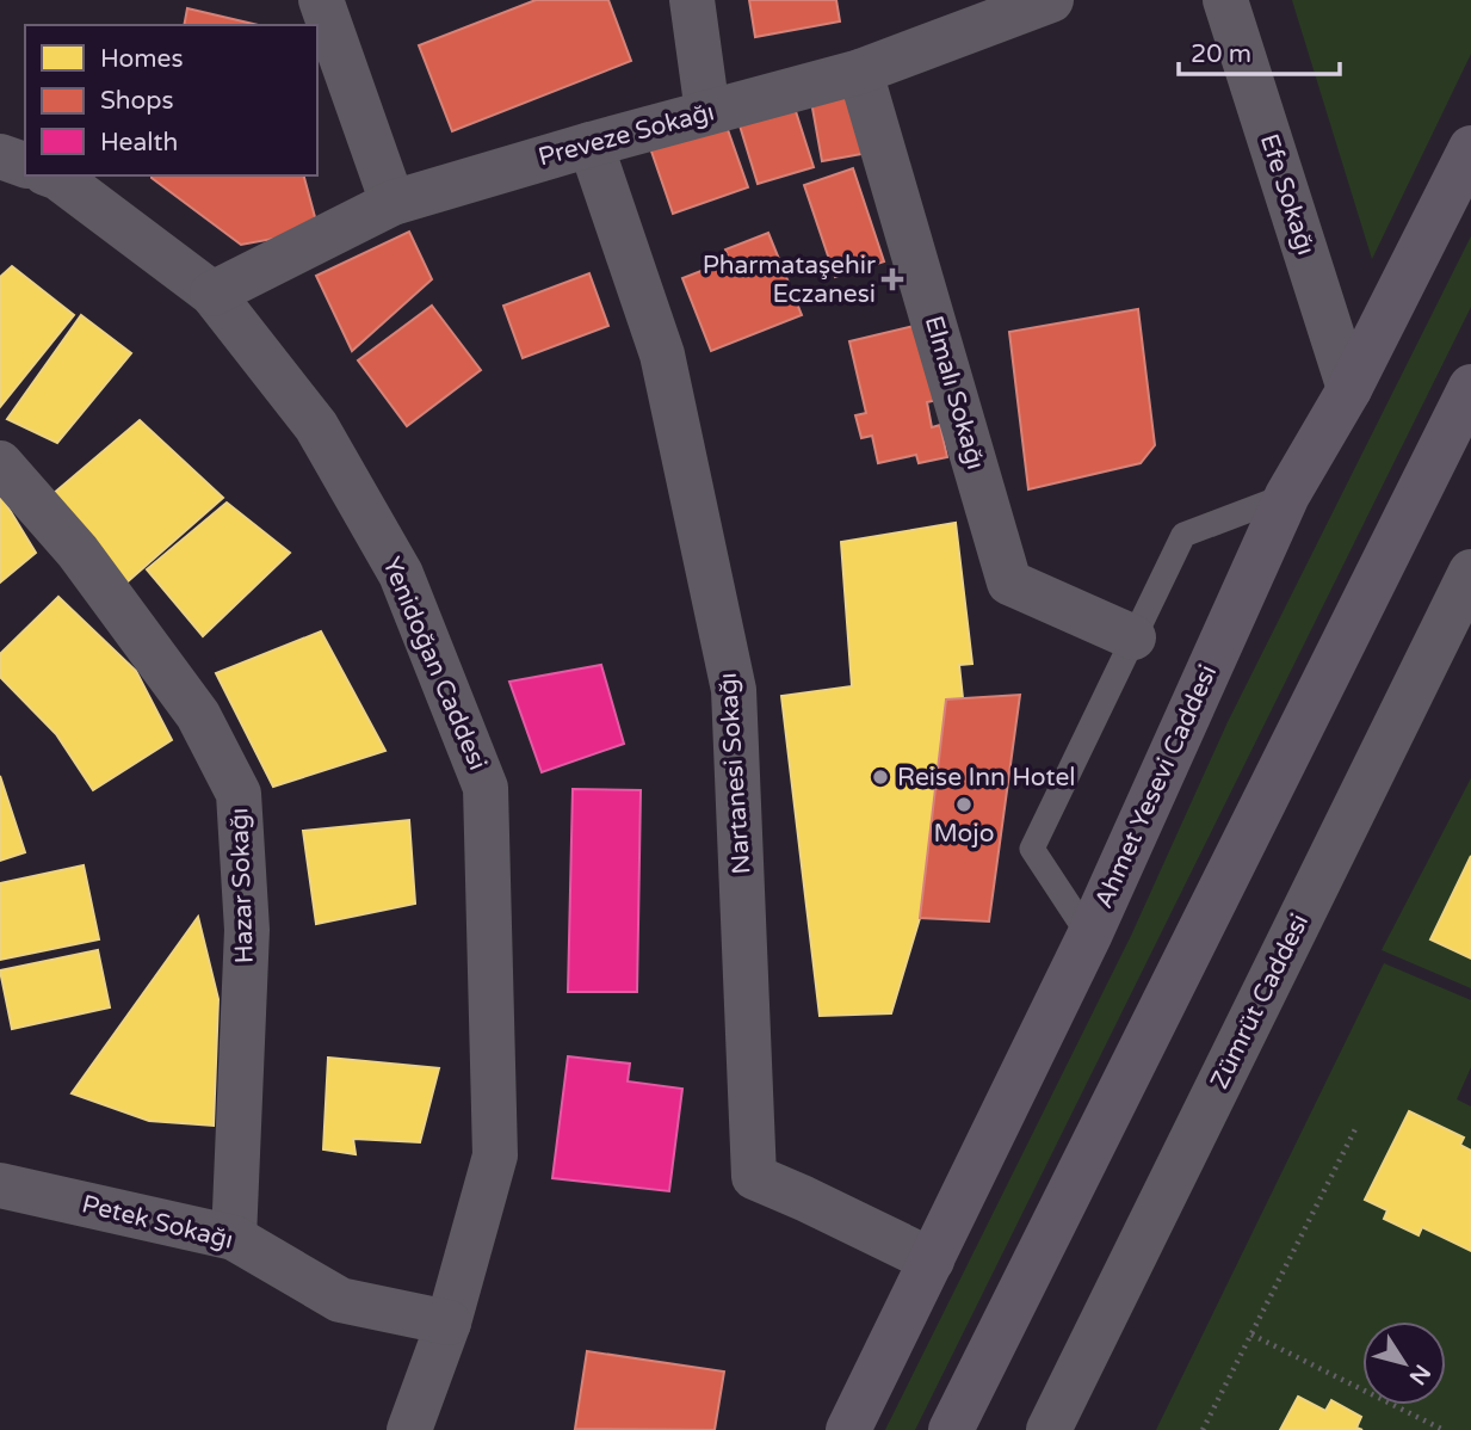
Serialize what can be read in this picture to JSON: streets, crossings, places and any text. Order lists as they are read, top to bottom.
{
  "streets": {
    "main road": ["Ahmet Yesevi Caddesi"],
    "street": [
      "Preveze Sokağı",
      "Efe Sokağı",
      "Elmalı Sokağı",
      "Yenidoğan Caddesi",
      "Nartanesi Sokağı",
      "Hazar Sokağı",
      "Zümrüt Caddesi",
      "Petek Sokağı"
    ]
  },
  "crossings": [
    ["Preveze Sokağı", "Elmalı Sokağı"],
    ["Preveze Sokağı", "Yenidoğan Caddesi"],
    ["Preveze Sokağı", "Nartanesi Sokağı"],
    ["Efe Sokağı", "Ahmet Yesevi Caddesi"],
    ["Yenidoğan Caddesi", "Petek Sokağı"],
    ["Nartanesi Sokağı", "Ahmet Yesevi Caddesi"],
    ["Hazar Sokağı", "Petek Sokağı"]
  ],
  "places": {
    "health": ["Pharmataşehir Eczanesi"],
    "other": ["Reise Inn Hotel", "Mojo"]
  },
  "legend": ["Homes", "Shops", "Health"],
  "scale_bar": "20 m",
  "north": "bottom right"
}
